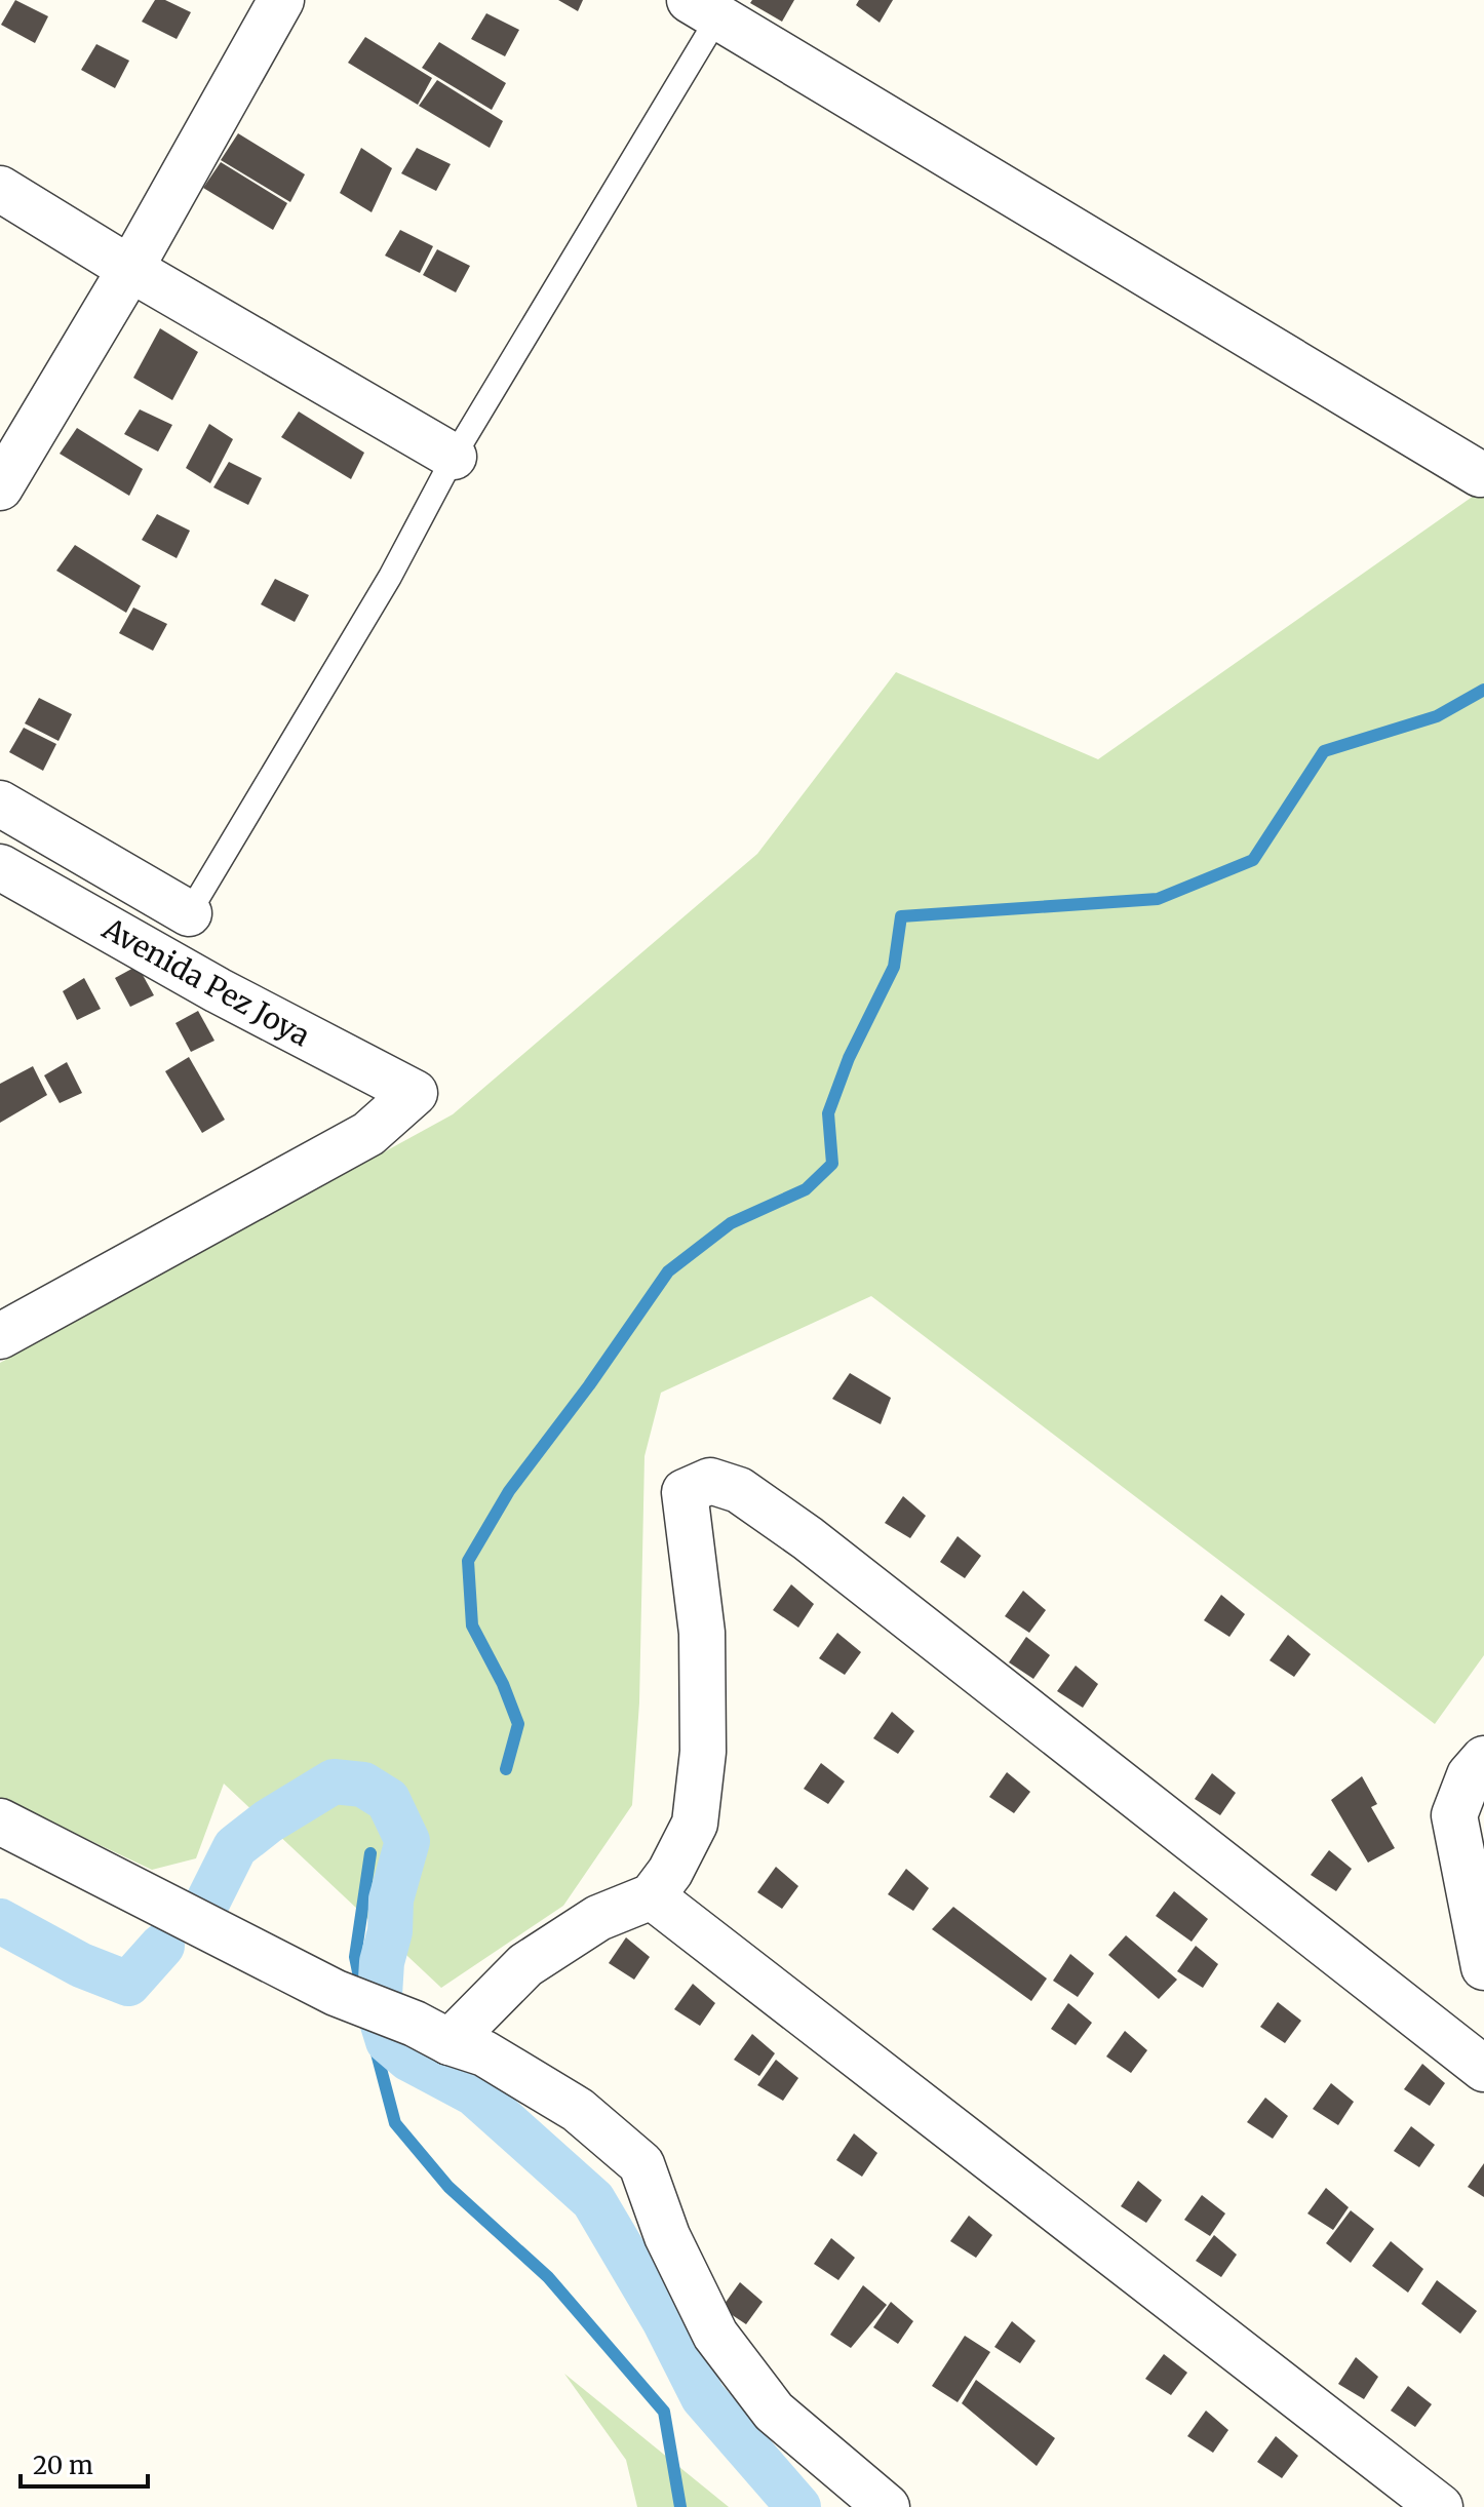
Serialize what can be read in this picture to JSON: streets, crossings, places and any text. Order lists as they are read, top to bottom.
{
  "streets": {
    "street": ["Avenida Pez Joya"]
  },
  "scale_bar": "20 m"
}
